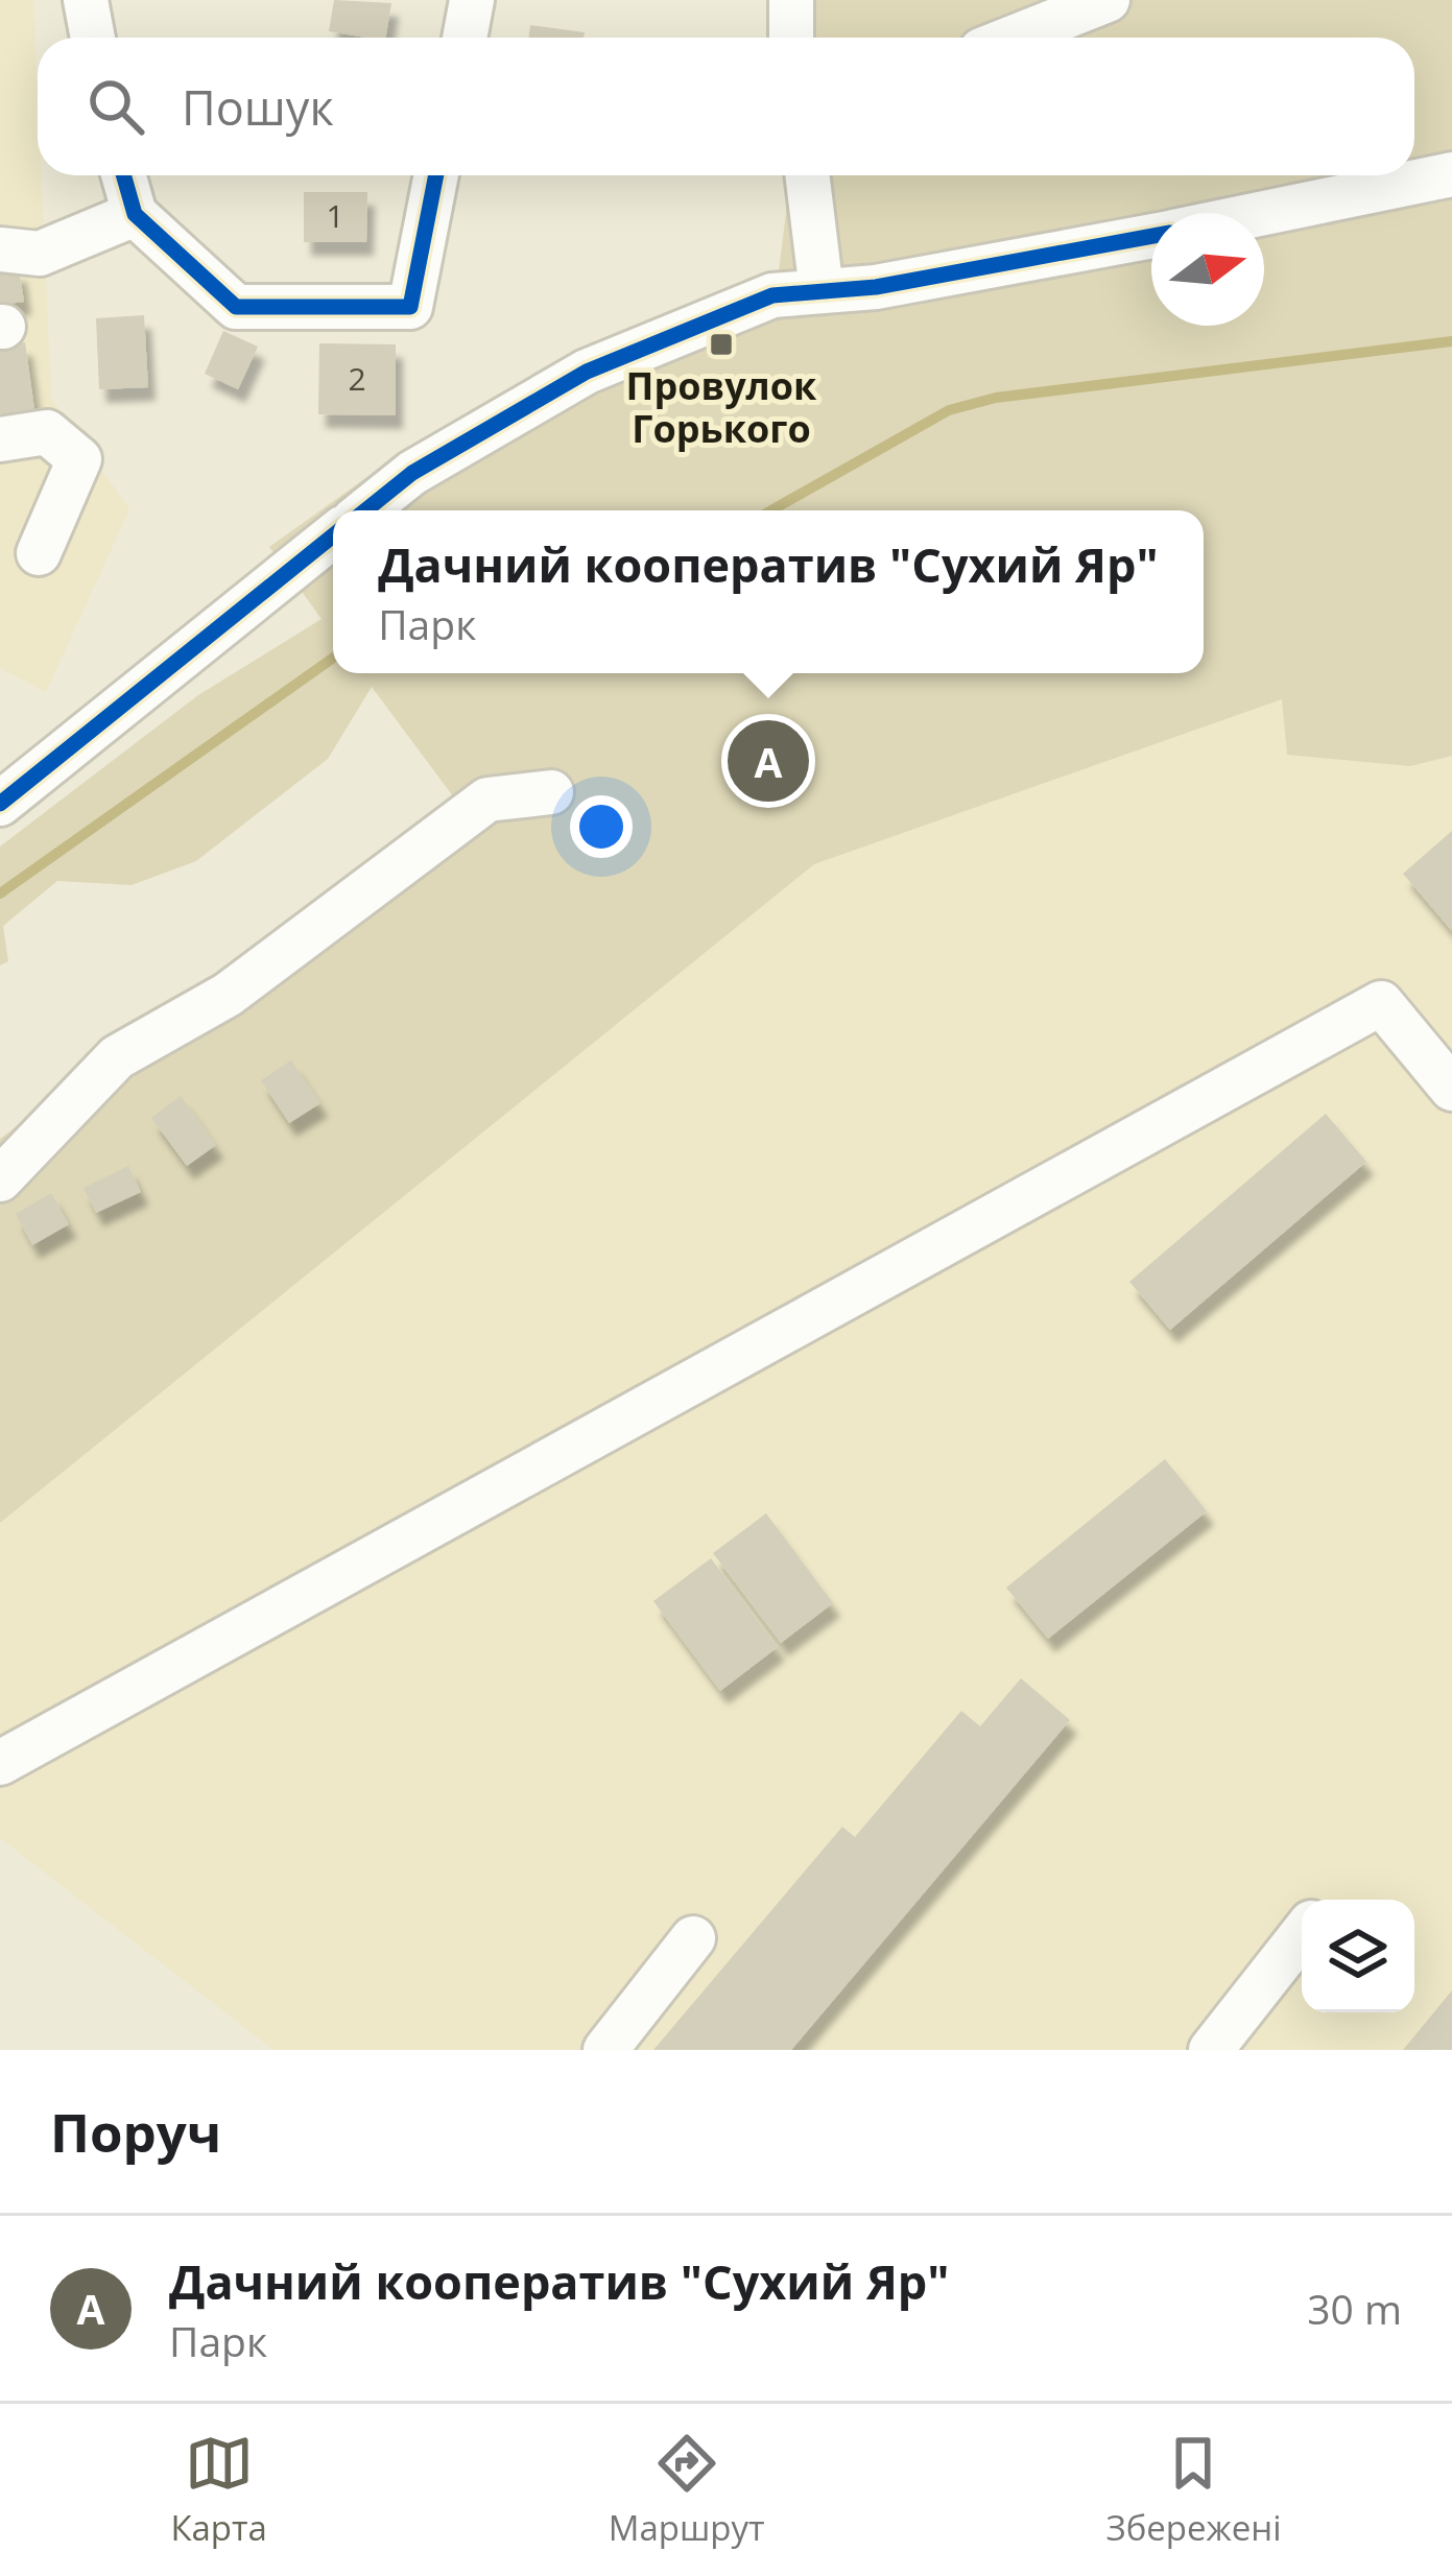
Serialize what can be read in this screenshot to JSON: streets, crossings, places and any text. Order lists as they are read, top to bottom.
{
  "places": {
    "transit": ["Провулок Горького"]
  },
  "house_numbers": ["1", "2"],
  "north": "right",
  "page": {
    "search": "Пошук",
    "popup": ["Дачний кооператив \"Сухий Яр\"", "Парк"],
    "pins": "A",
    "heading": "Поруч",
    "list": [
      {
        "mark": "A",
        "name": "Дачний кооператив \"Сухий Яр\"",
        "note": "Парк",
        "value": "30 m"
      }
    ],
    "nav": ["Карта", "Маршрут", "Збережені"]
  }
}
